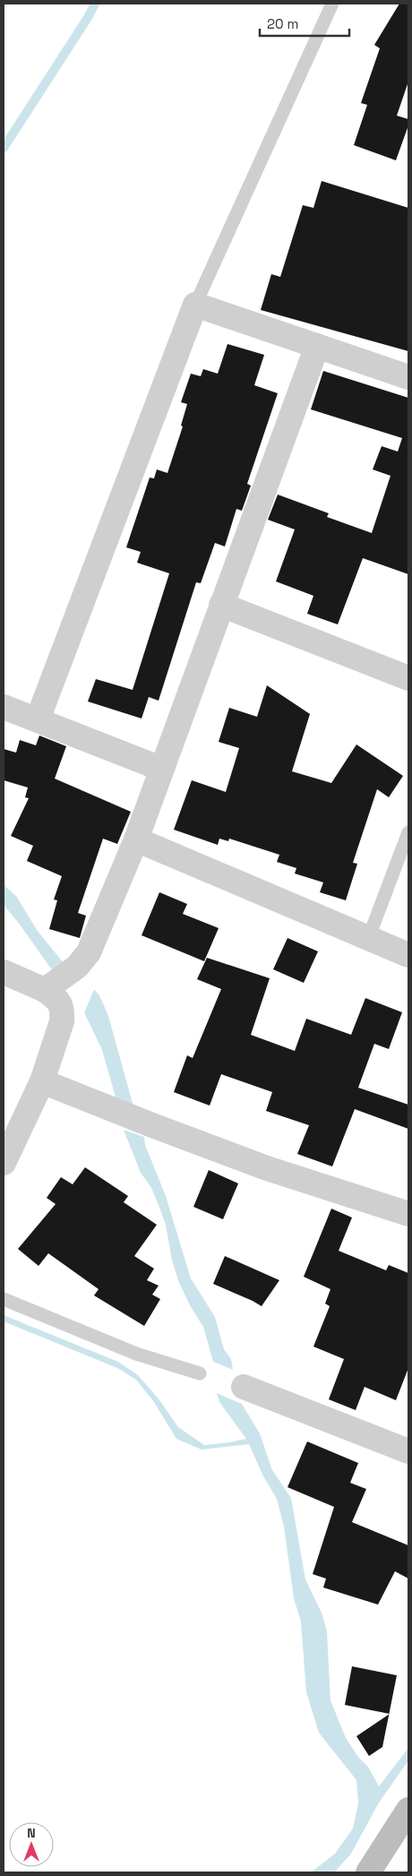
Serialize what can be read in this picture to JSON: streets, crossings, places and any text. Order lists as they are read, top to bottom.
{
  "scale_bar": "20 m",
  "north": "top"
}
